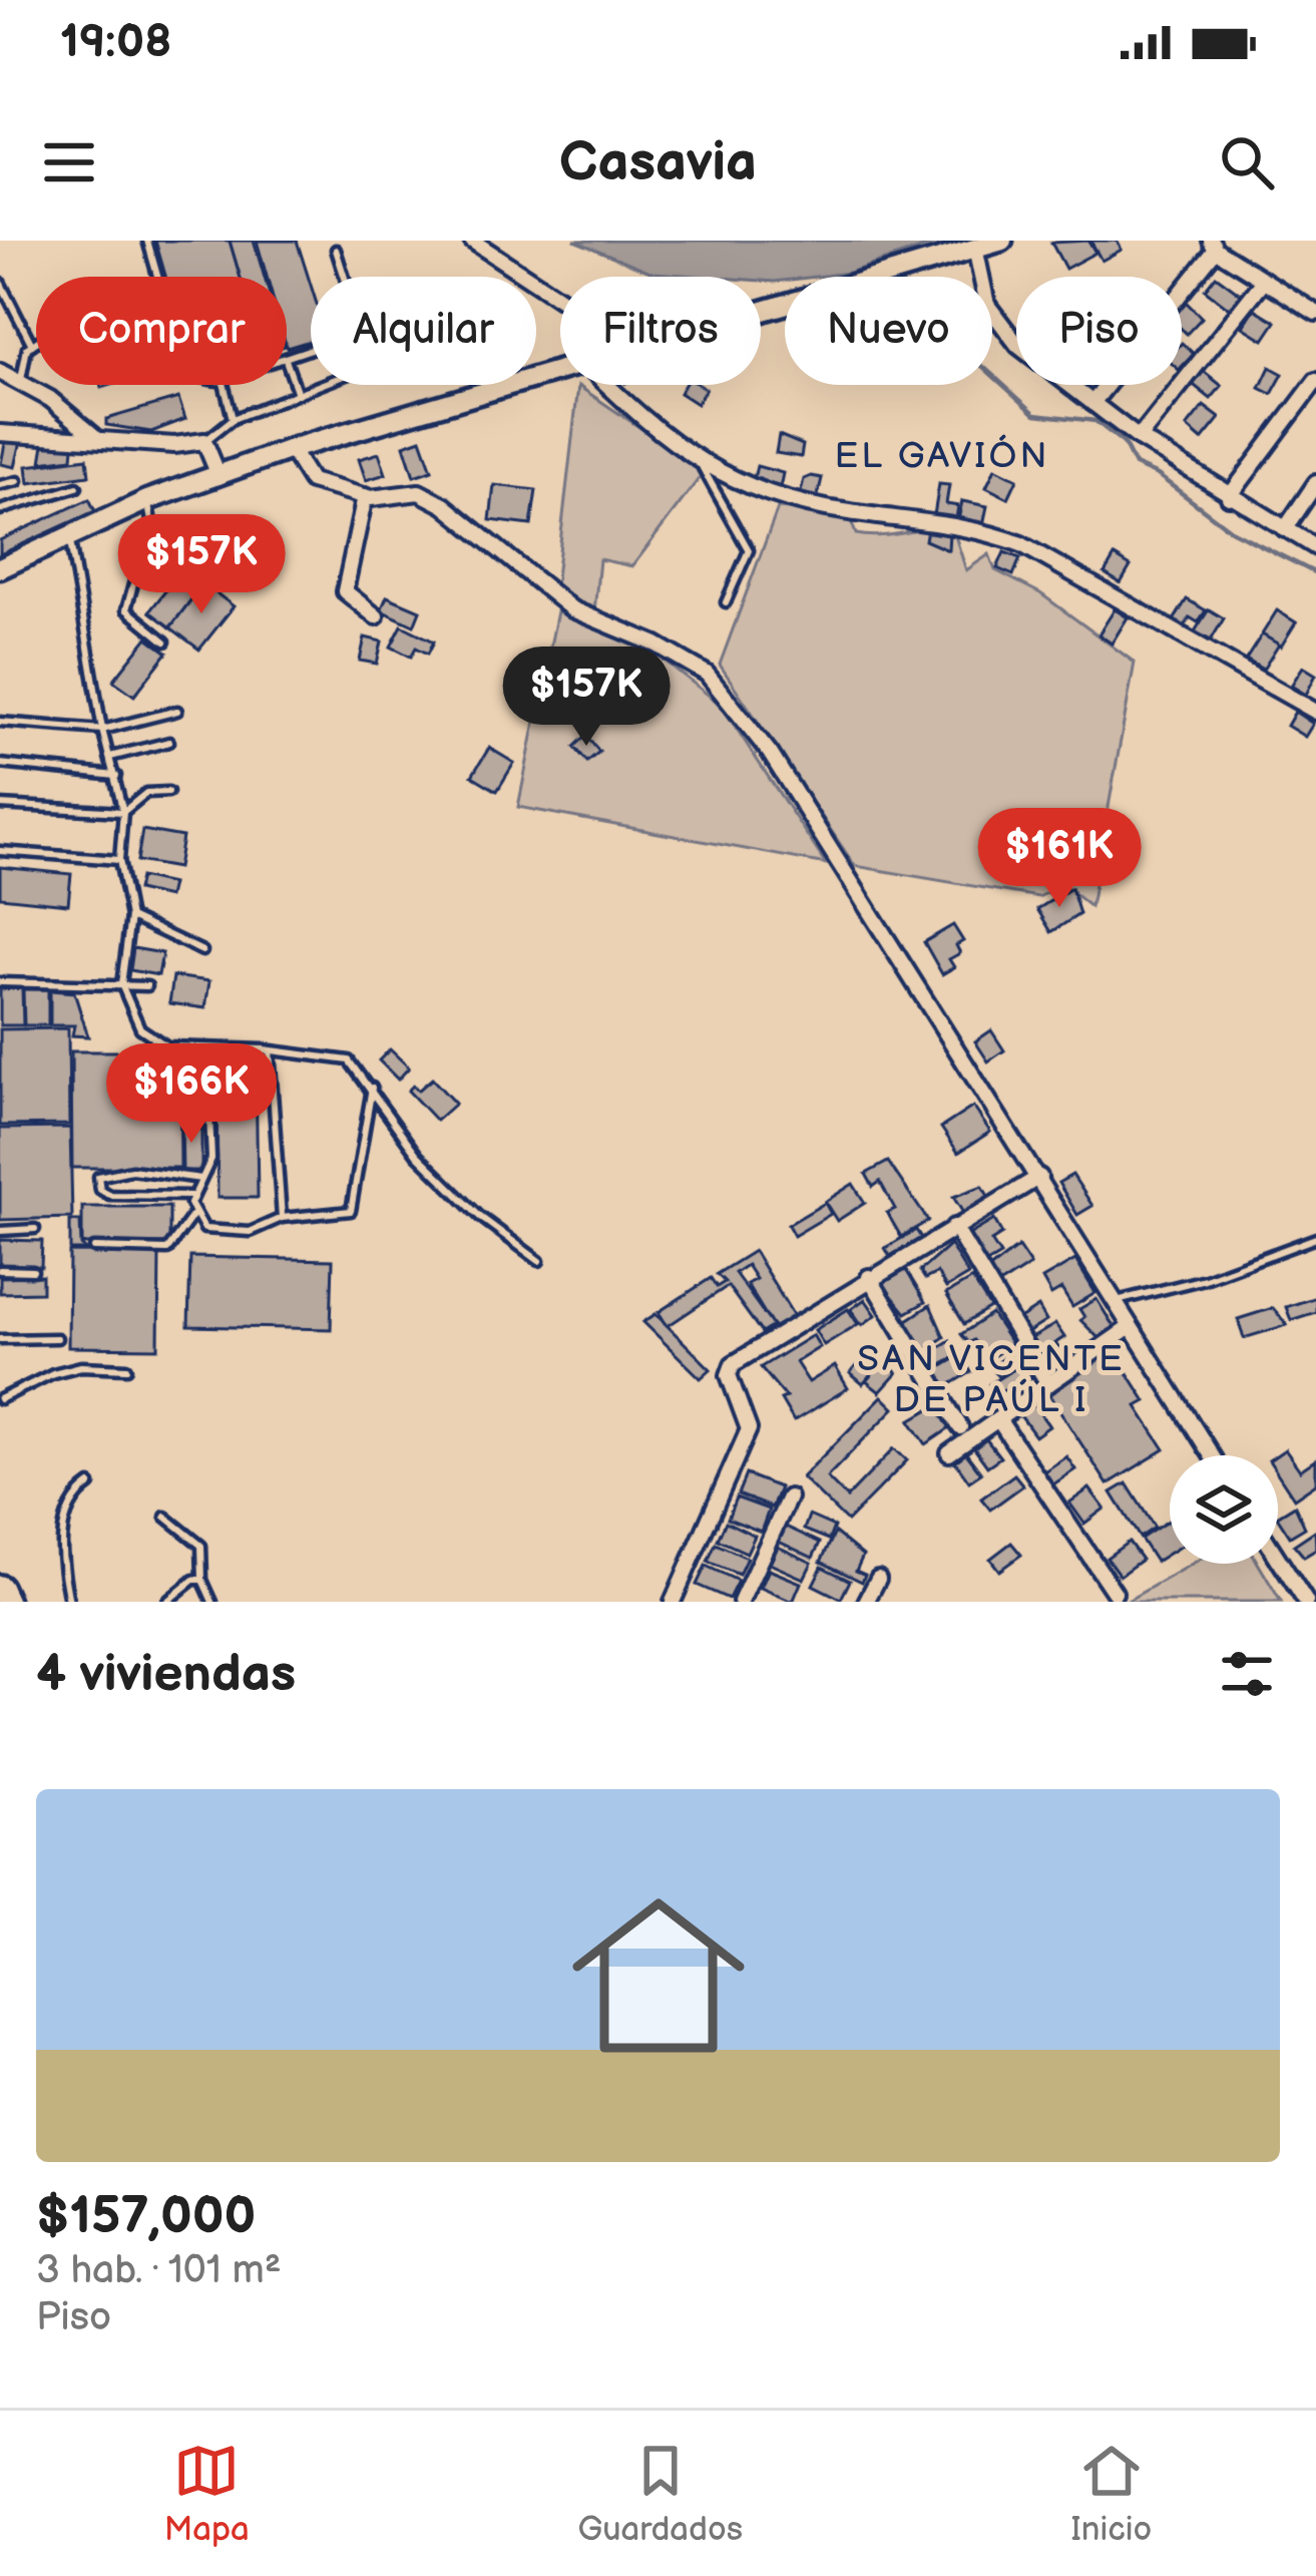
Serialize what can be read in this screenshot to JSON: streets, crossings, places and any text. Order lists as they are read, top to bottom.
{
  "districts": ["EL GAVIÓN", "SAN VICENTE DE PAÚL I"],
  "page": {
    "status": "19:08",
    "header": "Casavia",
    "chip": [
      "Comprar",
      "Alquilar",
      "Filtros",
      "Nuevo",
      "Piso"
    ],
    "price": [
      "$157K",
      "$157K",
      "$161K",
      "$166K"
    ],
    "heading": "4 viviendas",
    "list": [
      {
        "name": "$157,000",
        "note": "3 hab. · 101 m² · Piso"
      }
    ],
    "tabs": ["Mapa", "Guardados", "Inicio"]
  }
}
